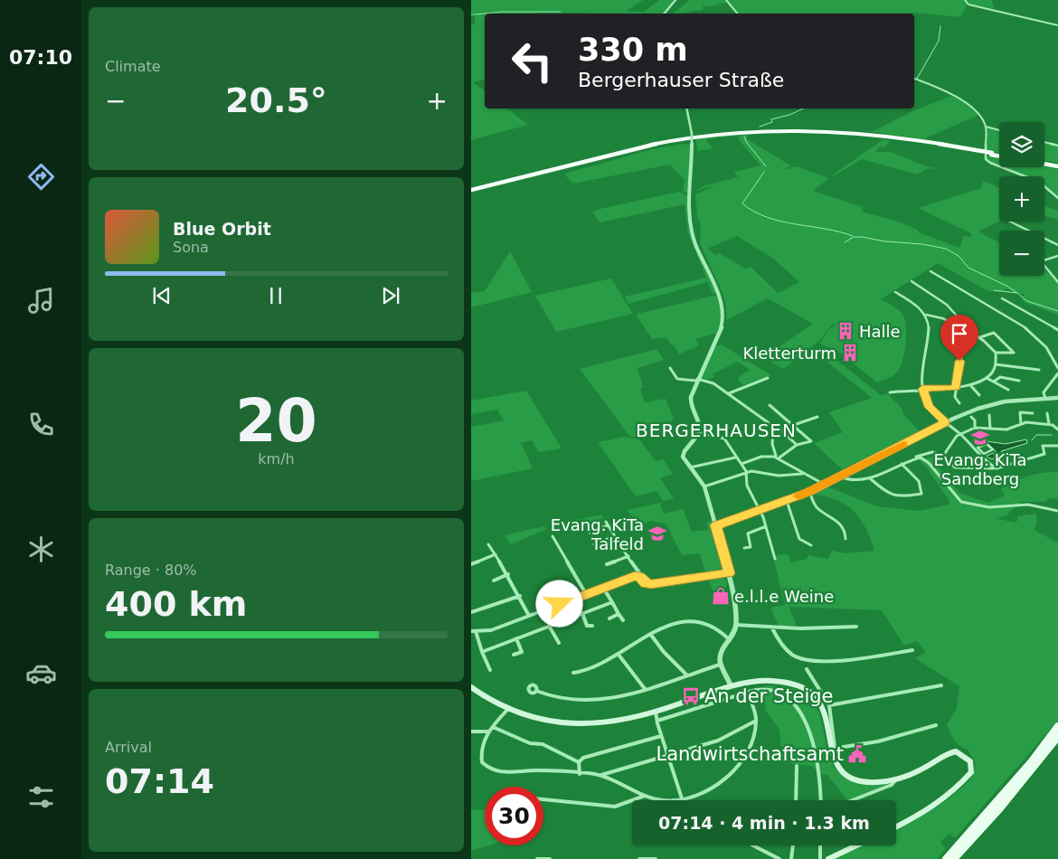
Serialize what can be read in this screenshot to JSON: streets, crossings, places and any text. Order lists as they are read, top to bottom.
{
  "districts": ["BERGERHAUSEN"],
  "places": {
    "building": ["Halle", "Kletterturm"],
    "school or university": ["Evang. KiTa Sandberg", "Evang. KiTa Talfeld"],
    "shop": ["e.l.l.e Weine"],
    "bus stop": ["An der Steige"],
    "public building": ["Landwirtschaftsamt"]
  },
  "page": {
    "tabs": "07:10",
    "tile": [
      "Climate",
      ["20", "km/h"],
      ["Range · 80%", "400 km"],
      ["Arrival", "07:14"]
    ],
    "turn": ["330 m", "Bergerhauser Straße"],
    "heat": ["−", "20.5°", "+"],
    "map_buttons": ["+", "−"],
    "song": ["Blue Orbit", "Sona"],
    "limit": "30",
    "trip": "07:14 · 4 min · 1.3 km"
  }
}
